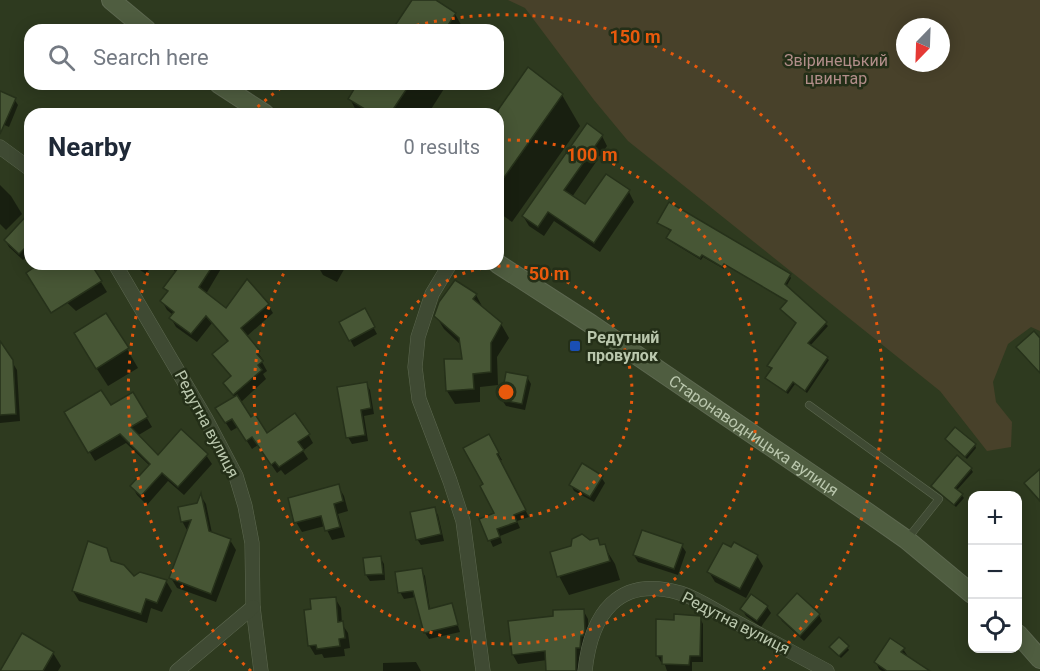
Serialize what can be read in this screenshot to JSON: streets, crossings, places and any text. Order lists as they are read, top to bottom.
{
  "streets": {
    "main road": ["Старонаводницька вулиця"],
    "street": ["Редутна вулиця"]
  },
  "parks": ["Звіринецький цвинтар"],
  "places": {
    "transit": ["Редутний провулок"]
  },
  "north": "bottom left",
  "page": {
    "search": "Search here",
    "heading": ["Nearby", "0 results"],
    "map_buttons": ["+", "−"]
  },
  "rings": ["150 m", "100 m", "50 m"]
}
